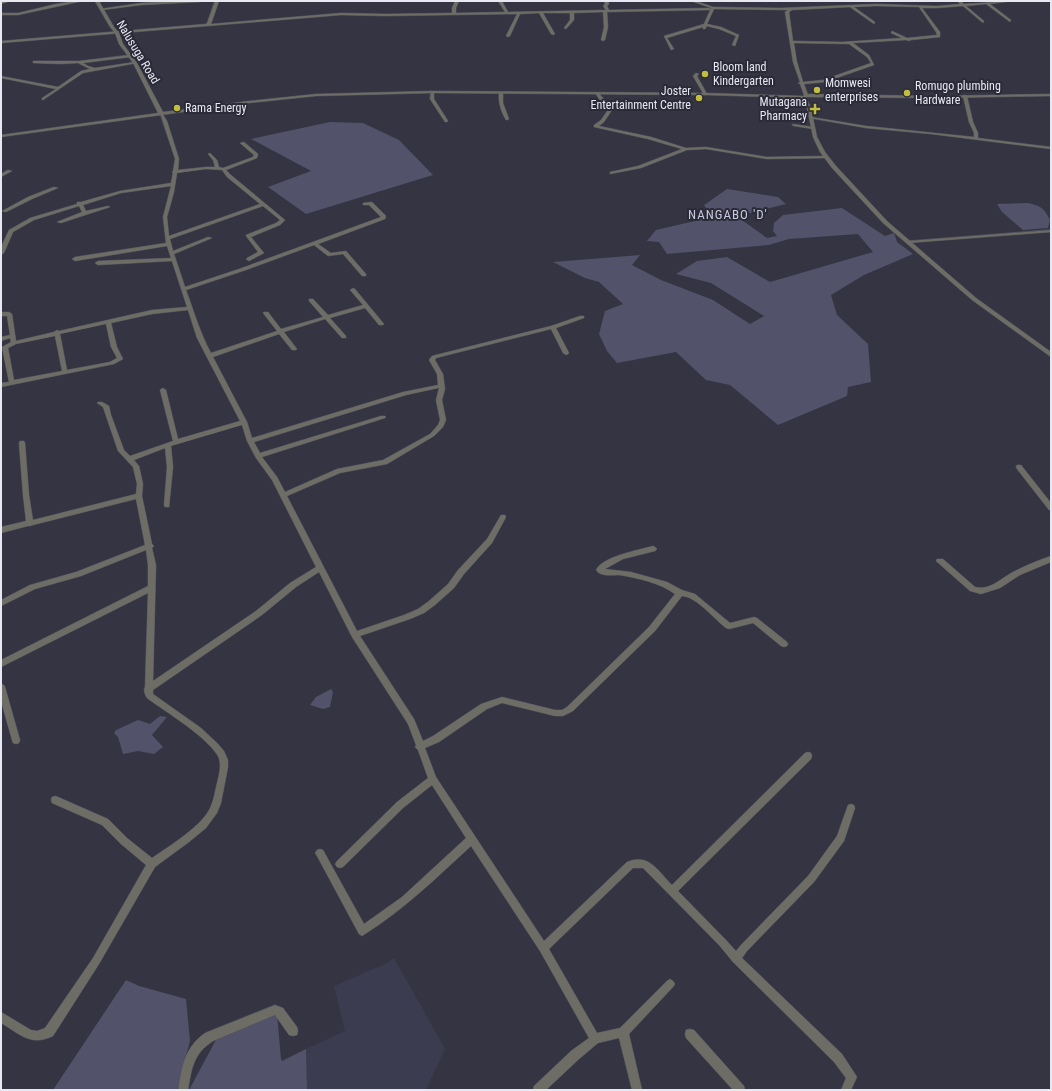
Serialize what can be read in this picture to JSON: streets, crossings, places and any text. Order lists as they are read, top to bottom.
{
  "streets": {
    "street": ["Nalusuga Road"]
  },
  "districts": ["NANGABO 'D'"],
  "places": {
    "other": [
      "Bloom land Kindergarten",
      "Momwesi enterprises",
      "Romugo plumbing Hardware",
      "Joster Entertainment Centre",
      "Rama Energy"
    ],
    "health": ["Mutagana Pharmacy"]
  }
}
